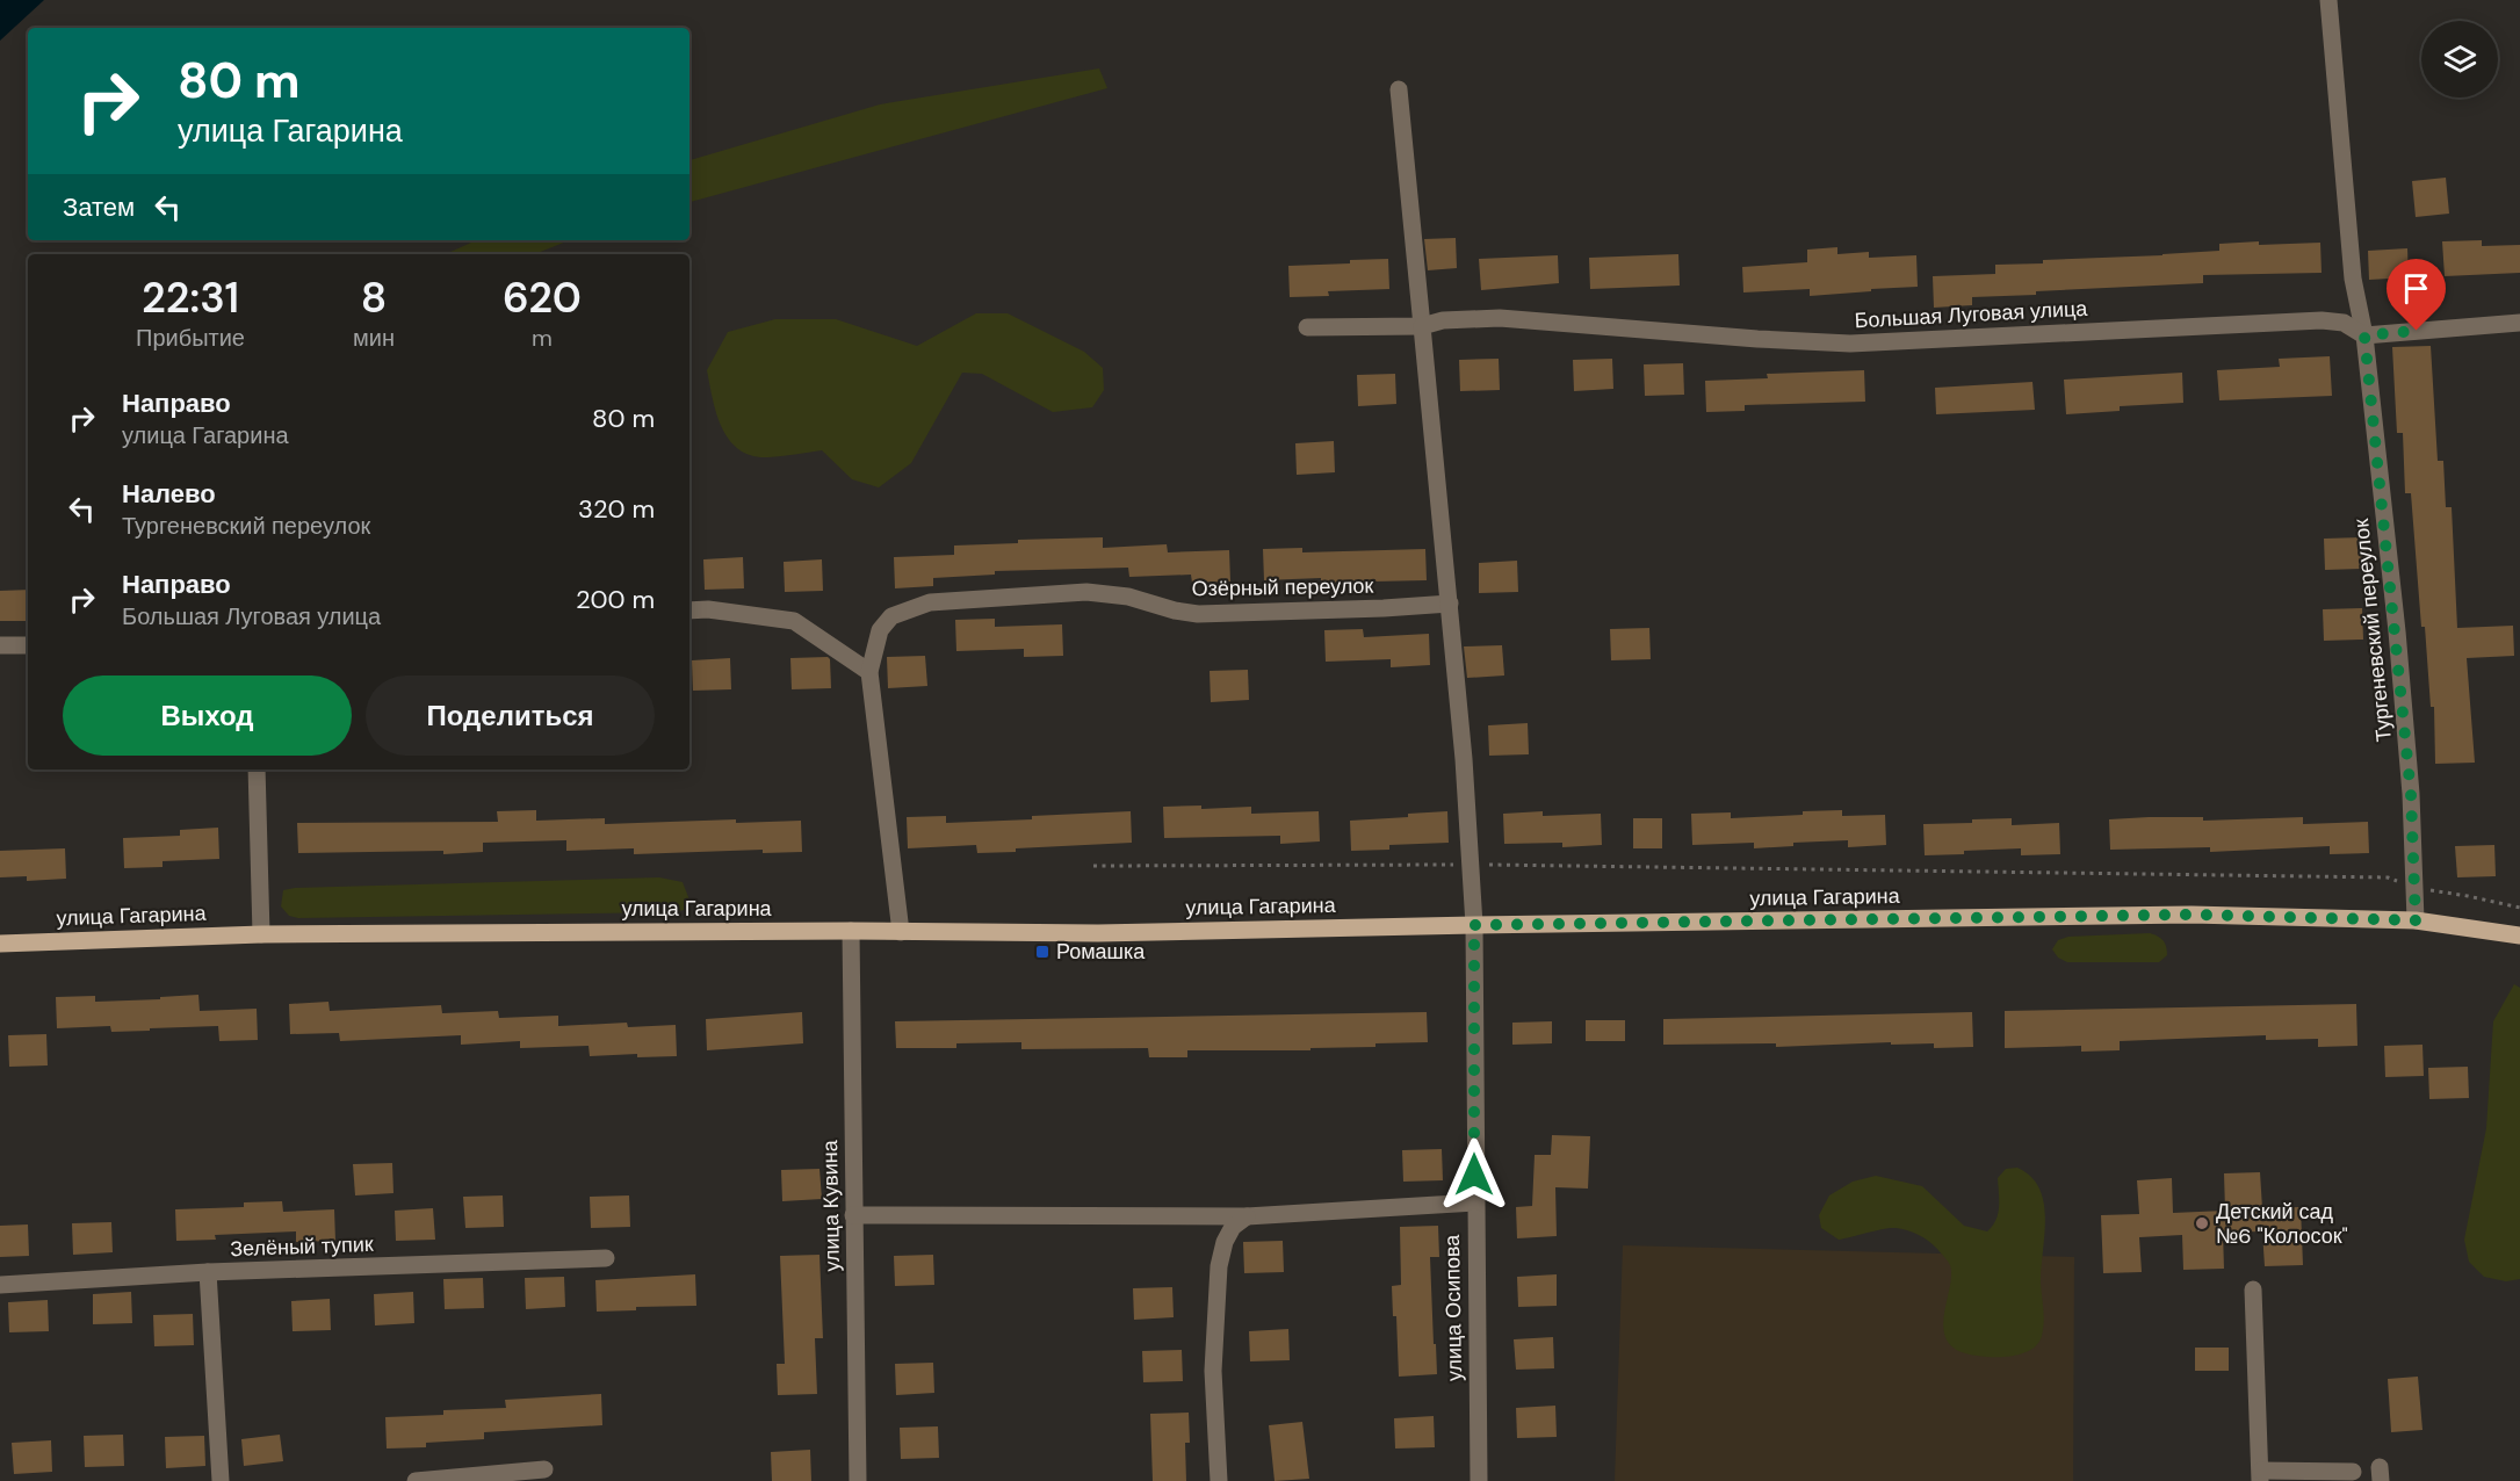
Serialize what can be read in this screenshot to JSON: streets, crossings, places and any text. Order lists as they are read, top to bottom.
{
  "streets": {
    "main road": ["улица Гагарина"],
    "street": [
      "Большая Луговая улица",
      "Озёрный переулок",
      "Тургеневский переулок",
      "улица Кувина",
      "Зелёный тупик",
      "улица Осипова"
    ]
  },
  "crossings": [
    ["Большая Луговая улица", "Тургеневский переулок"],
    ["Большая Луговая улица", "улица Осипова"],
    ["Озёрный переулок", "улица Осипова"],
    ["Тургеневский переулок", "улица Гагарина"],
    ["улица Гагарина", "улица Кувина"],
    ["улица Гагарина", "улица Осипова"]
  ],
  "places": {
    "transit": ["Ромашка"],
    "other": ["Детский сад №6 \"Колосок\""]
  },
  "page": {
    "turn": ["80 m", "улица Гагарина"],
    "then": "Затем",
    "eta": [
      "22:31",
      "Прибытие",
      "8",
      "мин",
      "620",
      "m"
    ],
    "list": [
      {
        "name": "Направо",
        "note": "улица Гагарина",
        "value": "80 m"
      },
      {
        "name": "Налево",
        "note": "Тургеневский переулок",
        "value": "320 m"
      },
      {
        "name": "Направо",
        "note": "Большая Луговая улица",
        "value": "200 m"
      }
    ],
    "buttons": ["Выход", "Поделиться"]
  }
}
